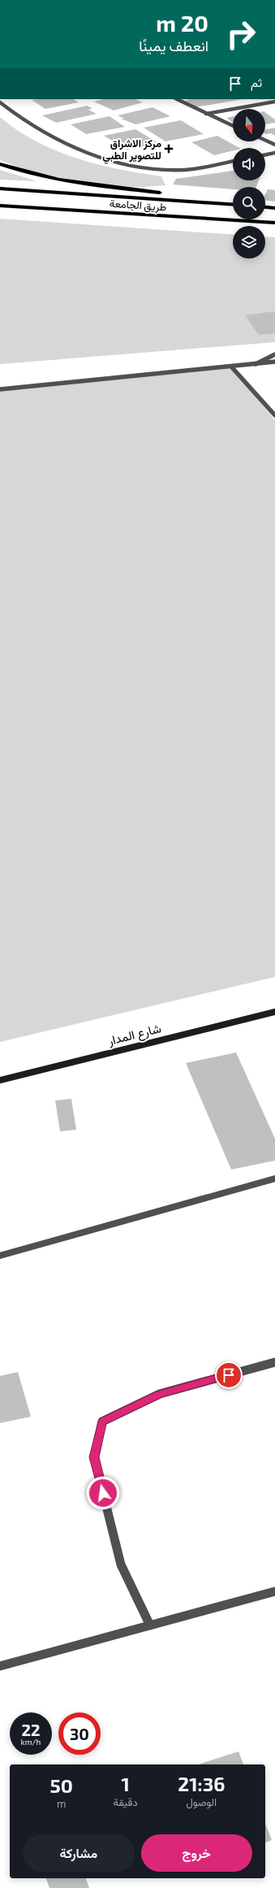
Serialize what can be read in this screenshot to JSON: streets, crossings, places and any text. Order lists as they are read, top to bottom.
{
  "streets": {
    "highway": ["طريق الجامعة"],
    "street": ["شارع المدار"]
  },
  "places": {
    "health": ["مركز الاشراق للتصوير الطبي"]
  },
  "north": "bottom",
  "page": {
    "turn": ["20 m", "انعطف يمينًا"],
    "then": "ثم",
    "speed": "22 km/h",
    "limit": "30",
    "eta": [
      "21:36",
      "الوصول",
      "1",
      "دقيقة",
      "50",
      "m"
    ],
    "buttons": ["خروج", "مشاركة"]
  }
}
